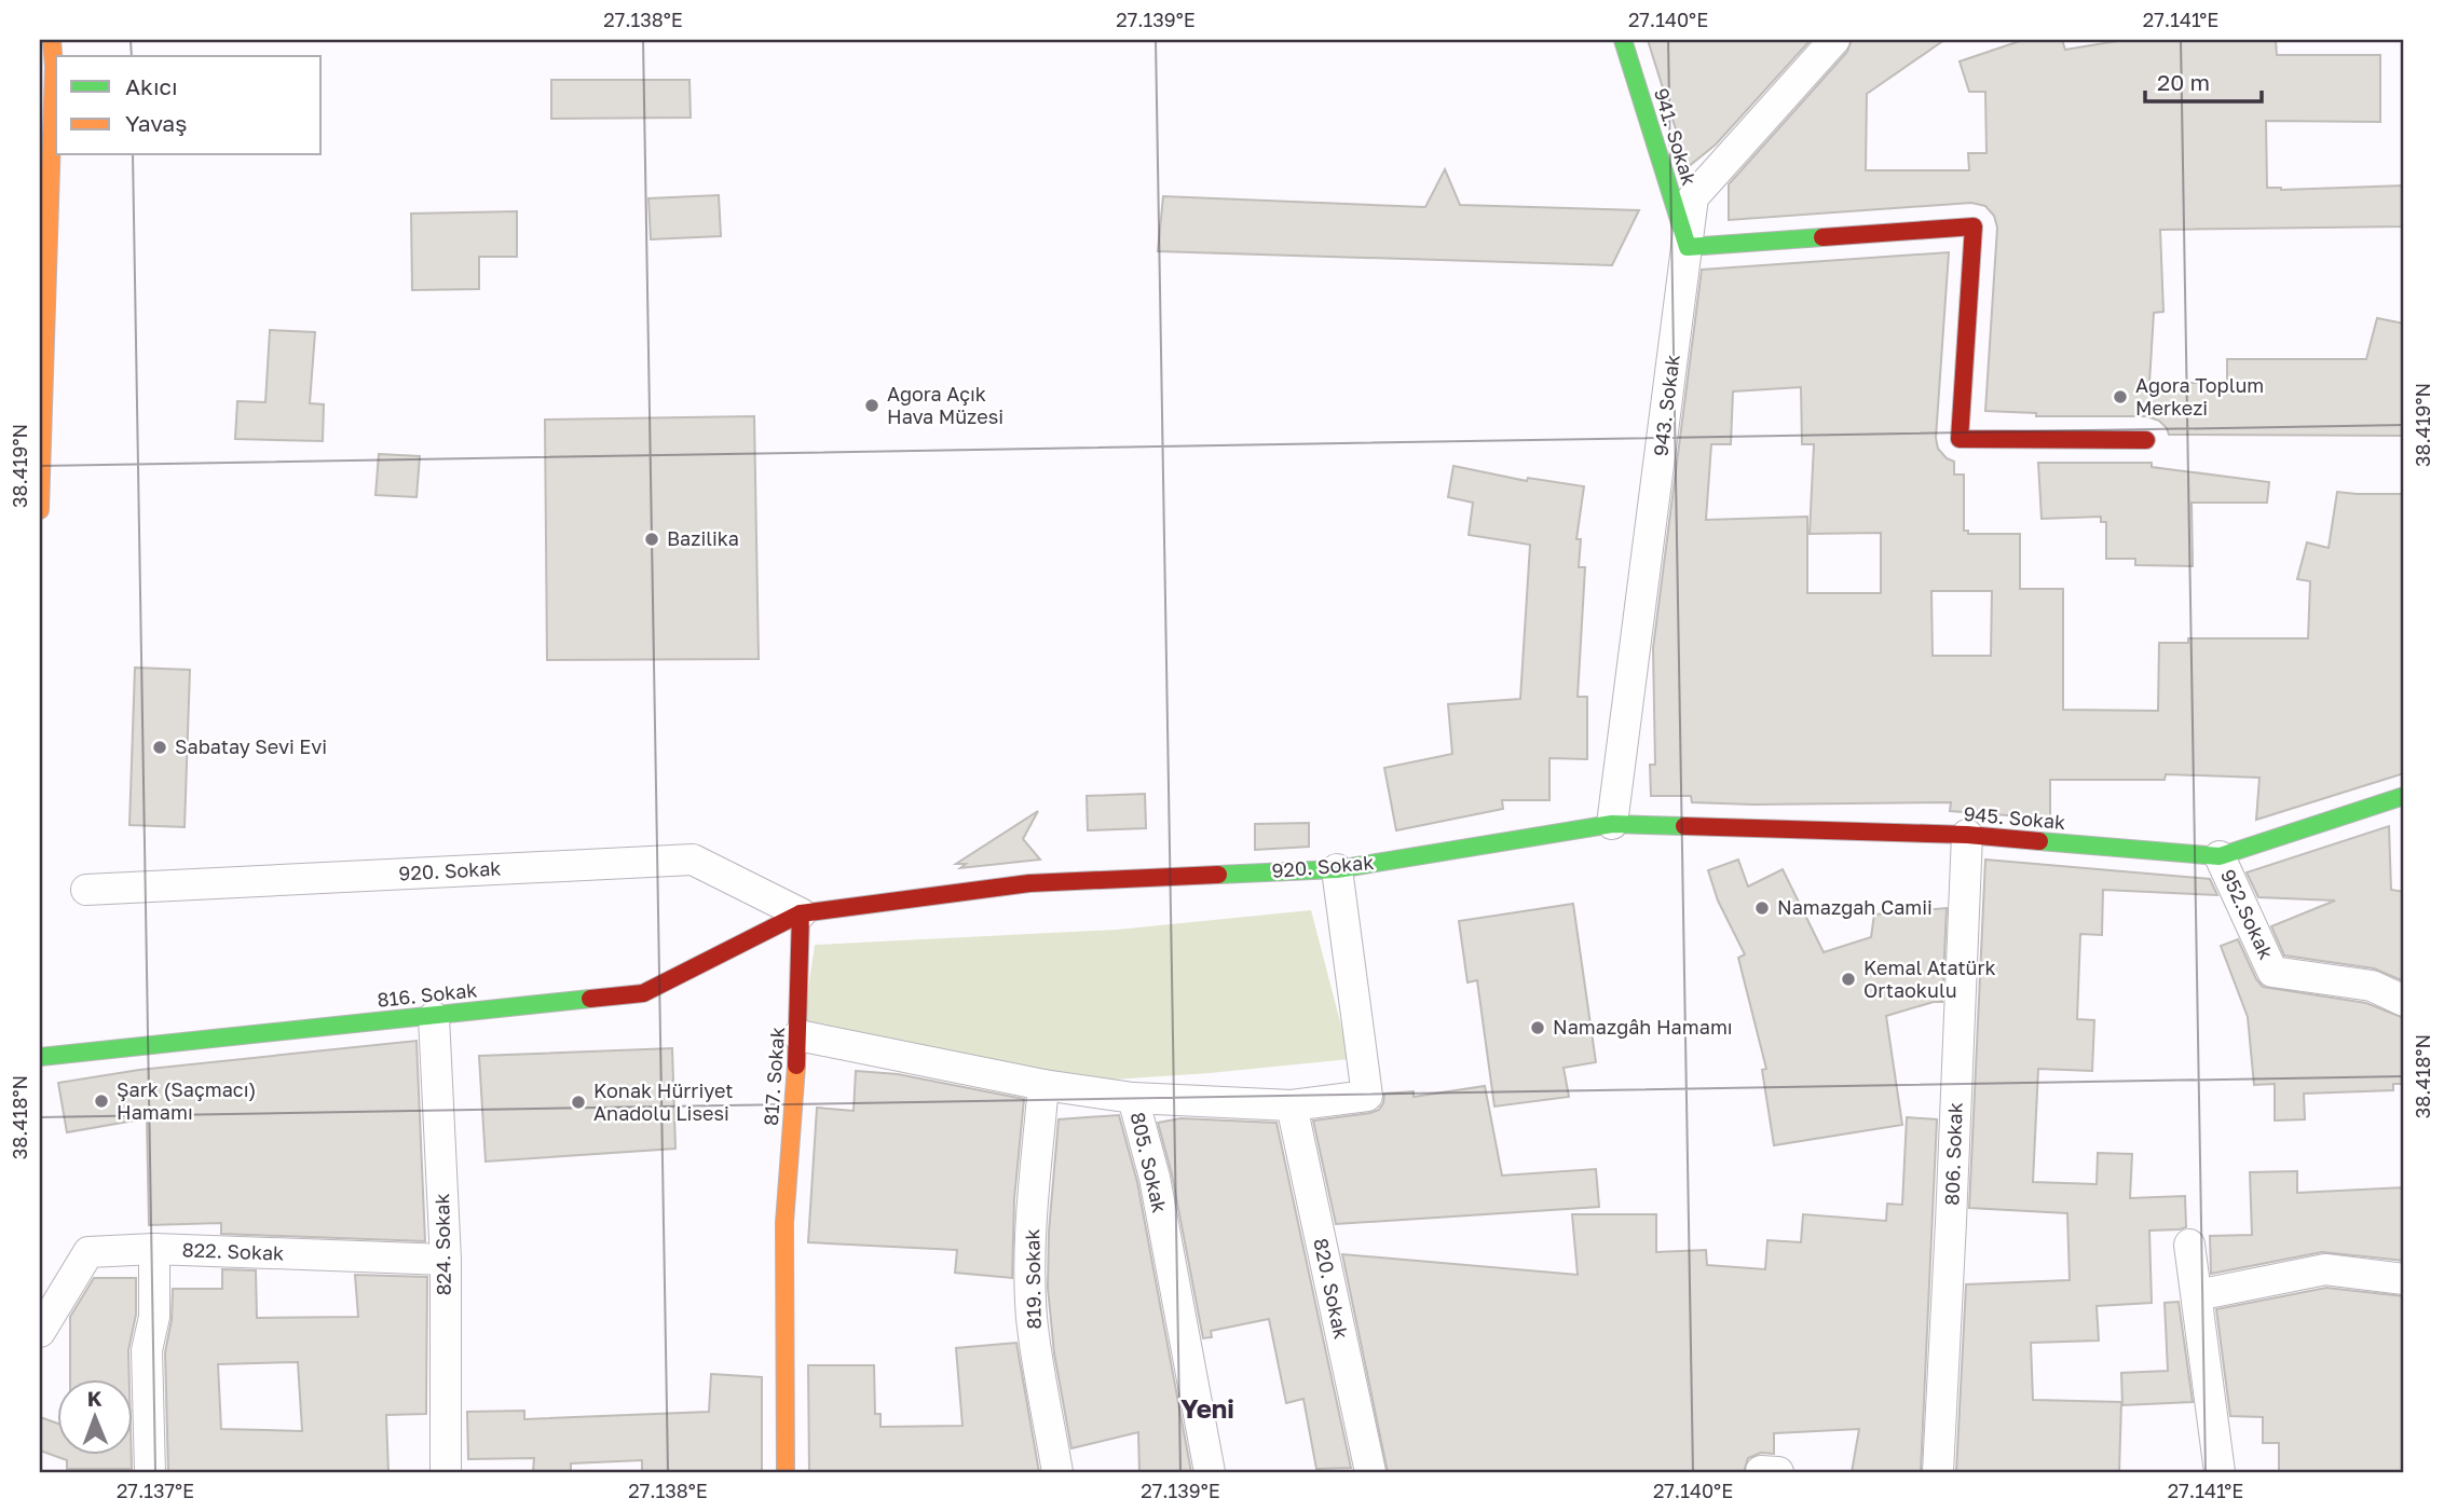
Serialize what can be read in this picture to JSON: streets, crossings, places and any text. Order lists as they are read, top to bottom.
{
  "streets": {
    "street": [
      "941. Sokak",
      "943. Sokak",
      "945. Sokak",
      "920. Sokak",
      "952.Sokak",
      "816. Sokak",
      "817. Sokak",
      "806. Sokak",
      "805. Sokak",
      "824. Sokak",
      "822. Sokak",
      "819. Sokak",
      "820. Sokak"
    ]
  },
  "crossings": [
    ["941. Sokak", "943. Sokak"],
    ["943. Sokak", "945. Sokak"],
    ["943. Sokak", "920. Sokak"],
    ["945. Sokak", "920. Sokak"],
    ["945. Sokak", "952.Sokak"],
    ["945. Sokak", "806. Sokak"],
    ["920. Sokak", "816. Sokak"],
    ["920. Sokak", "817. Sokak"],
    ["816. Sokak", "817. Sokak"],
    ["816. Sokak", "824. Sokak"],
    ["817. Sokak", "805. Sokak"],
    ["805. Sokak", "819. Sokak"],
    ["824. Sokak", "822. Sokak"]
  ],
  "districts": ["Yeni"],
  "places": [
    "Agora Toplum Merkezi",
    "Agora Açık Hava Müzesi",
    "Bazilika",
    "Sabatay Sevi Evi",
    "Namazgah Camii",
    "Kemal Atatürk Ortaokulu",
    "Namazgâh Hamamı",
    "Şark (Saçmacı) Hamamı",
    "Konak Hürriyet Anadolu Lisesi"
  ],
  "legend": ["Akıcı", "Yavaş"],
  "scale_bar": "20 m",
  "north": "top",
  "coordinates": [
    "27.138°E",
    "27.139°E",
    "27.140°E",
    "27.141°E",
    "38.419°N",
    "38.418°N",
    "27.137°E"
  ]
}
